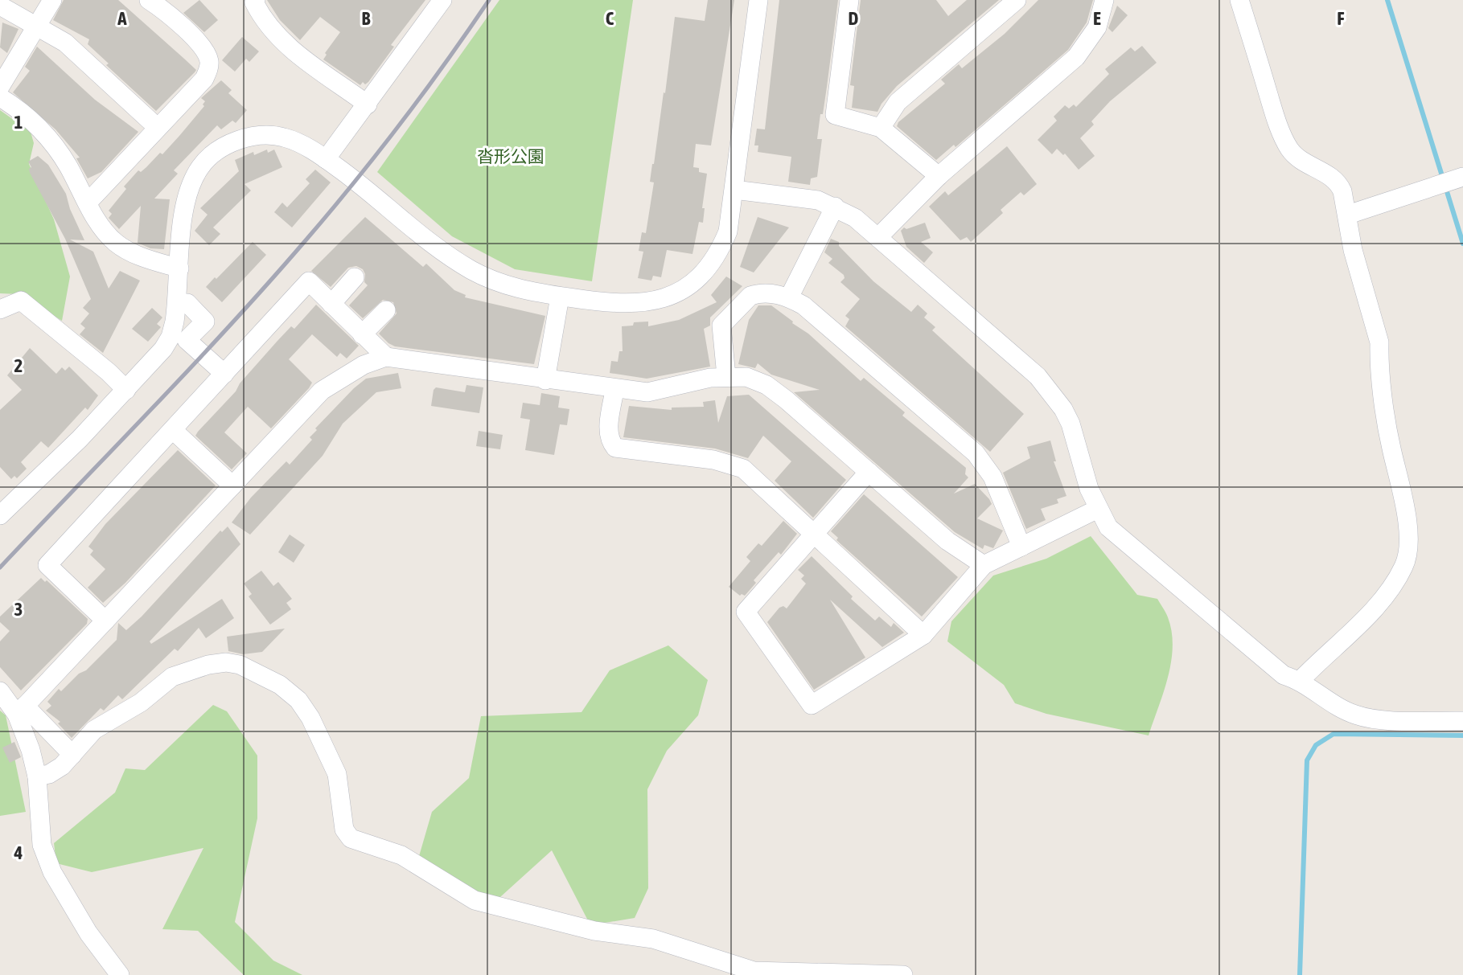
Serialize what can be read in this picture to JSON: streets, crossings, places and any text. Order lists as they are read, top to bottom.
{
  "parks": ["沓形公園"],
  "grid": {
    "columns": [
      "A",
      "B",
      "C",
      "D",
      "E",
      "F"
    ],
    "rows": [
      "1",
      "2",
      "3",
      "4"
    ]
  }
}
